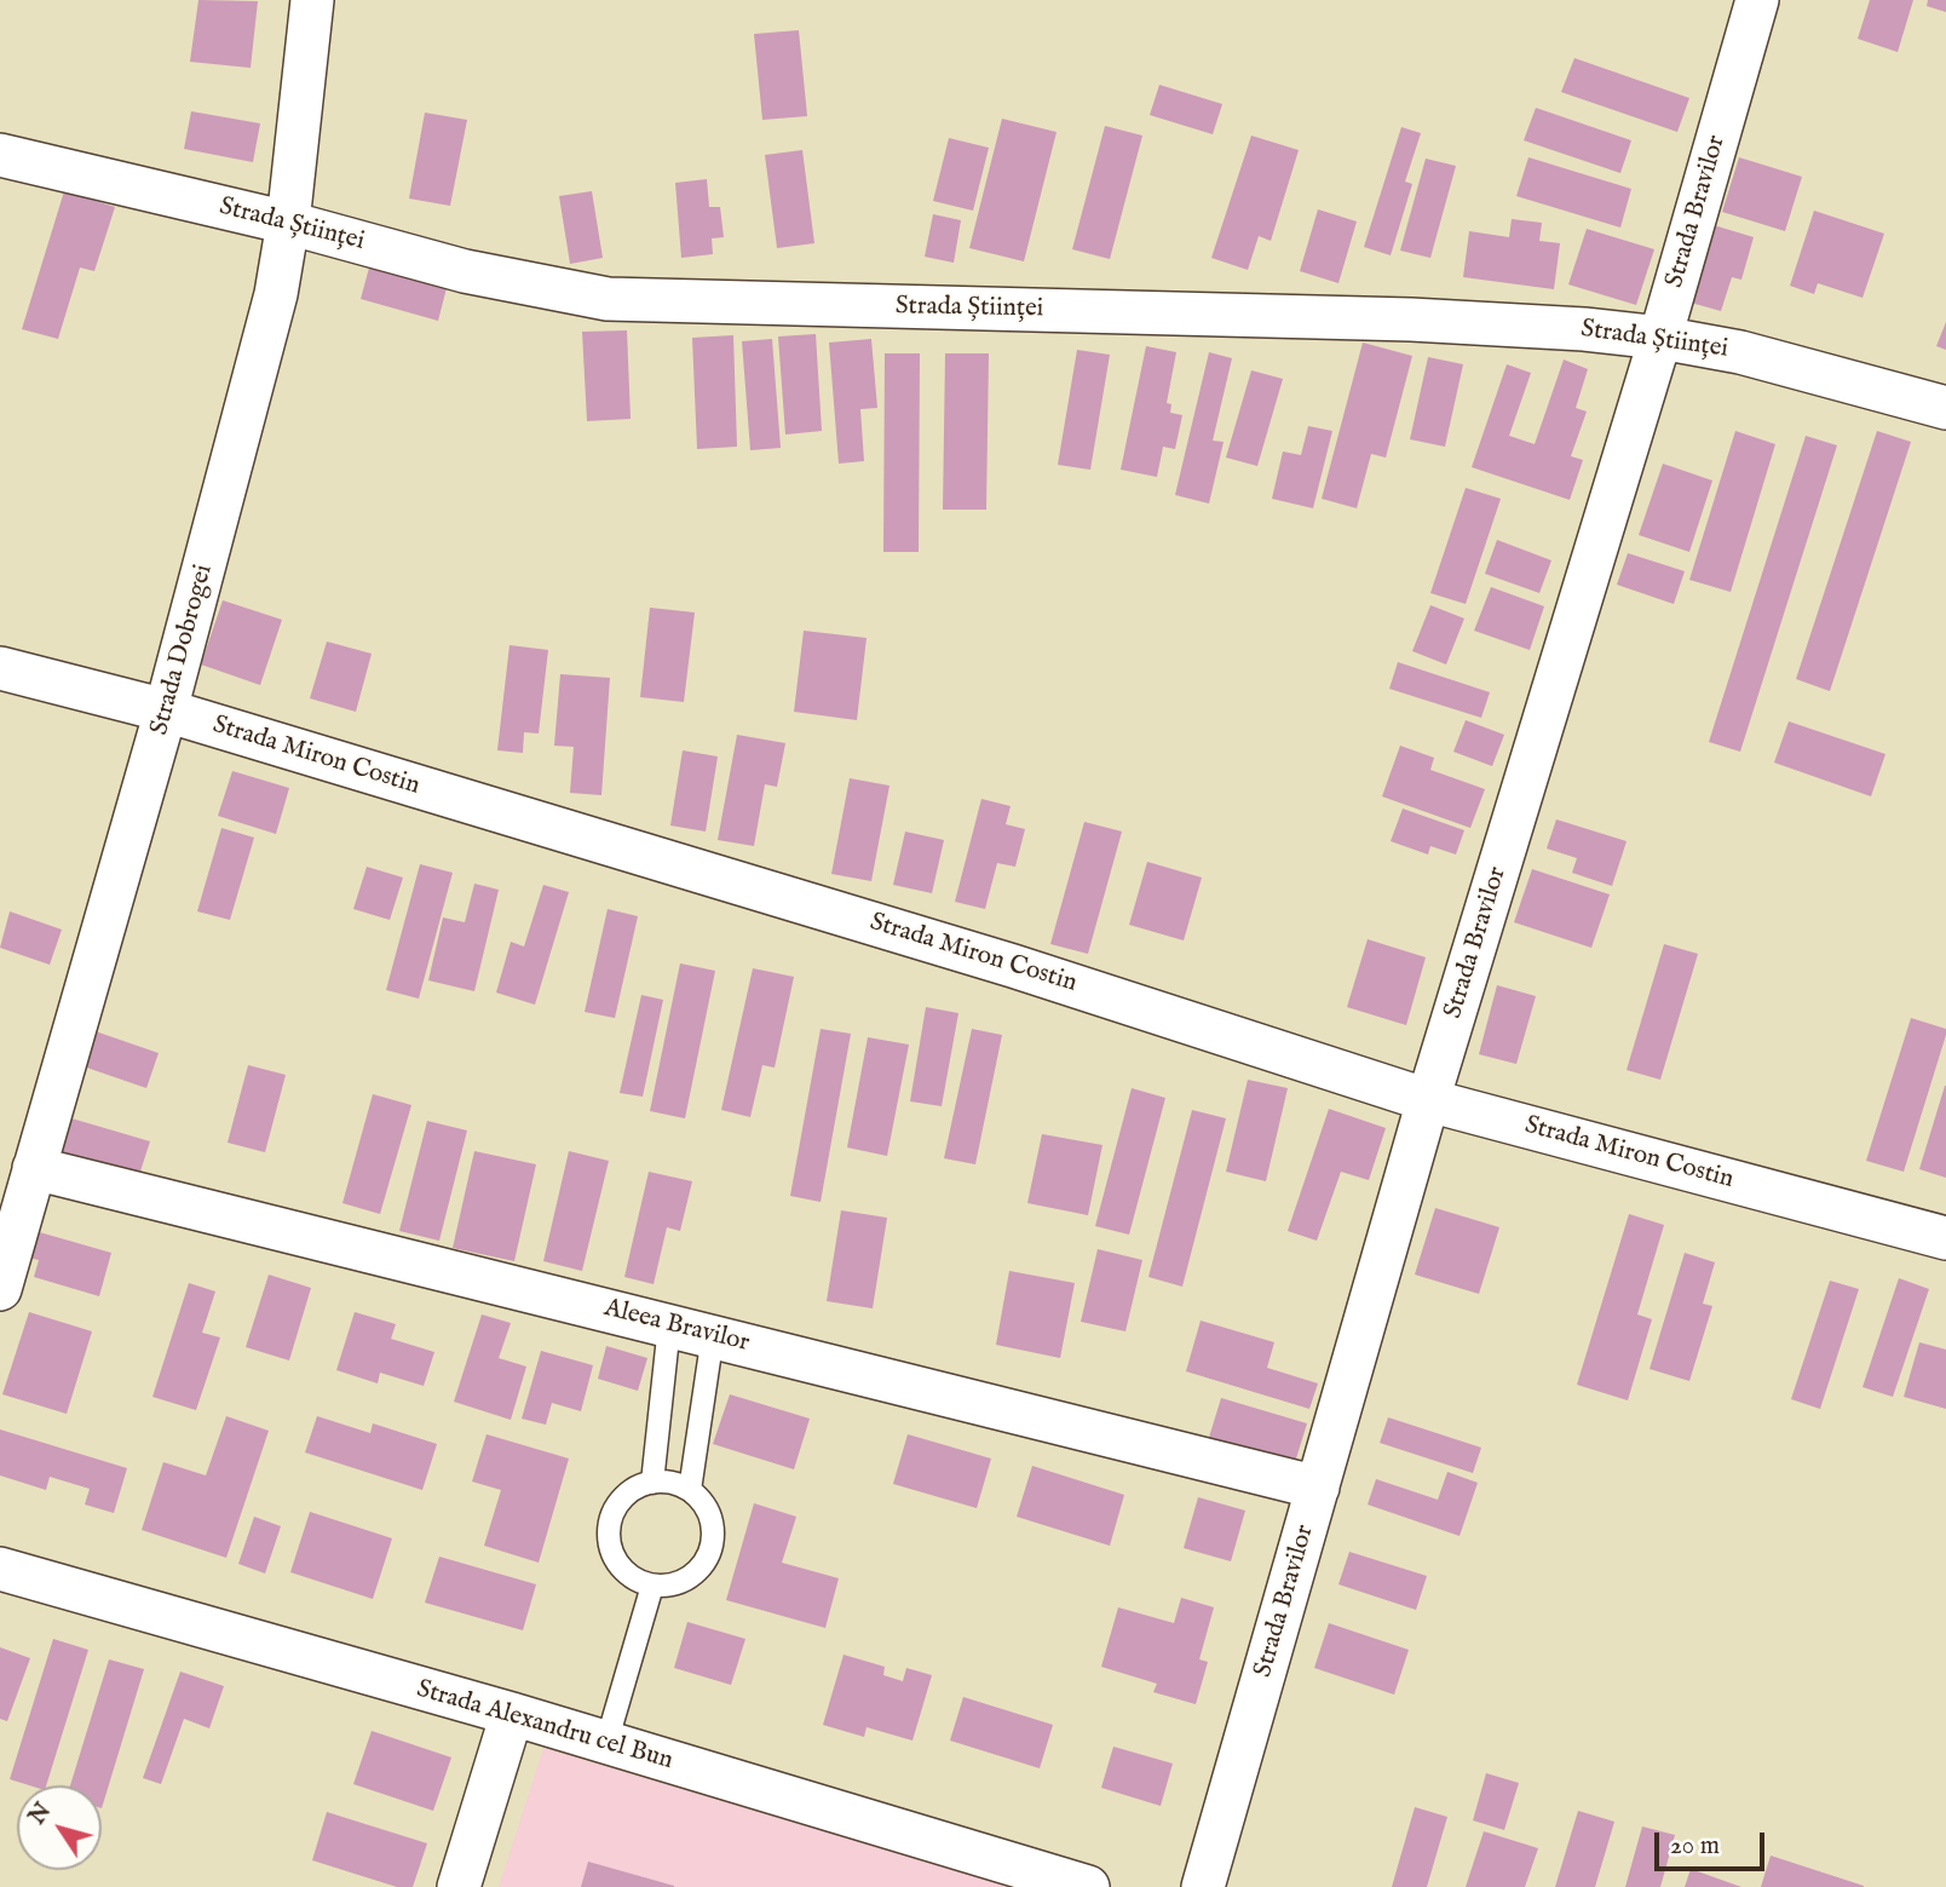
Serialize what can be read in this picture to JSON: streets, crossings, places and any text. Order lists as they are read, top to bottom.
{
  "streets": {
    "street": [
      "Strada Bravilor",
      "Strada Științei",
      "Strada Dobrogei",
      "Strada Miron Costin",
      "Aleea Bravilor",
      "Strada Alexandru cel Bun"
    ]
  },
  "crossings": [
    ["Strada Bravilor", "Strada Științei"],
    ["Strada Bravilor", "Strada Miron Costin"],
    ["Strada Bravilor", "Aleea Bravilor"],
    ["Strada Științei", "Strada Dobrogei"],
    ["Strada Dobrogei", "Strada Miron Costin"],
    ["Strada Dobrogei", "Aleea Bravilor"]
  ],
  "scale_bar": "20 m",
  "north": "top left"
}
